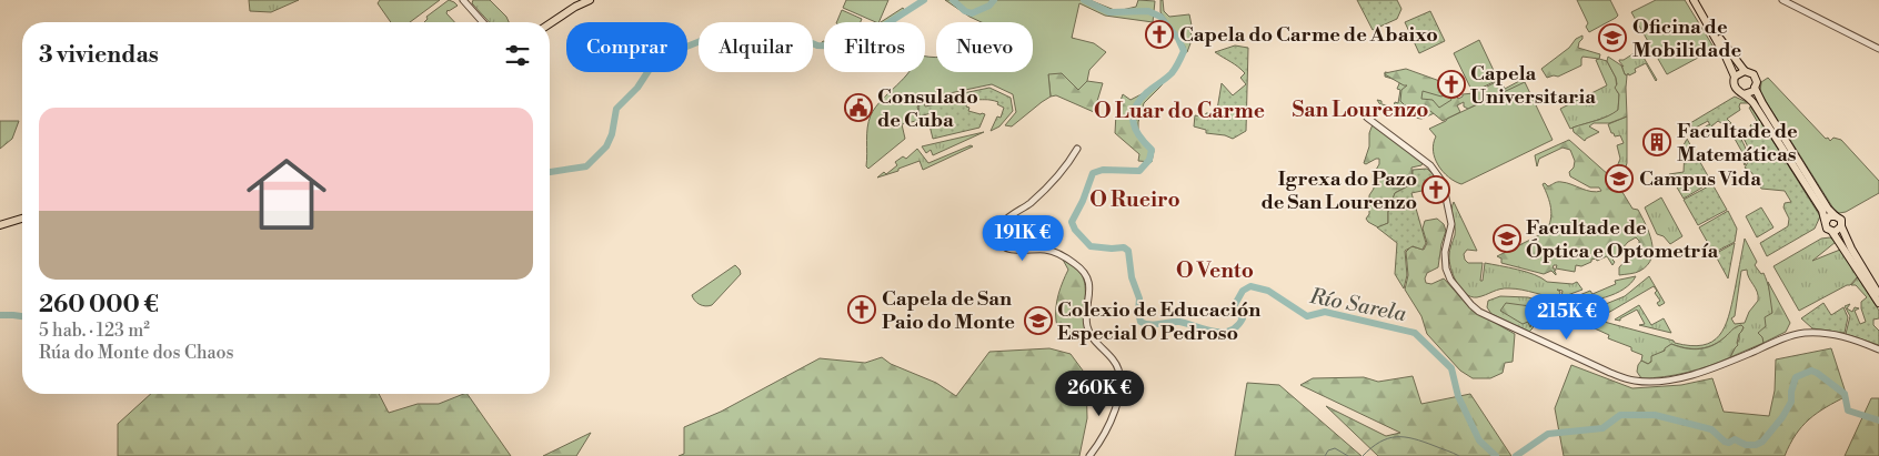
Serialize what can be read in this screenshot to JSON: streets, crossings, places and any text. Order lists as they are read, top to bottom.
{
  "districts": [
    "San Lourenzo",
    "O Luar do Carme",
    "O Rueiro",
    "O Vento"
  ],
  "water": ["Río Sarela"],
  "places": {
    "church": [
      "Capela do Carme de Abaixo",
      "Capela Universitaria",
      "Igrexa do Pazo de San Lourenzo",
      "Capela de San Paio do Monte"
    ],
    "school or university": [
      "Oficina de Mobilidade",
      "Campus Vida",
      "Facultade de Óptica e Optometría",
      "Colexio de Educación Especial O Pedroso"
    ],
    "public building": ["Consulado de Cuba"],
    "building": ["Facultade de Matemáticas"]
  },
  "page": {
    "chip": [
      "Comprar",
      "Alquilar",
      "Filtros",
      "Nuevo"
    ],
    "heading": "3 viviendas",
    "list": [
      {
        "name": "260 000 €",
        "note": "5 hab. · 123 m² · Rúa do Monte dos Chaos"
      }
    ],
    "price": ["191K €", "215K €", "260K €"]
  }
}
